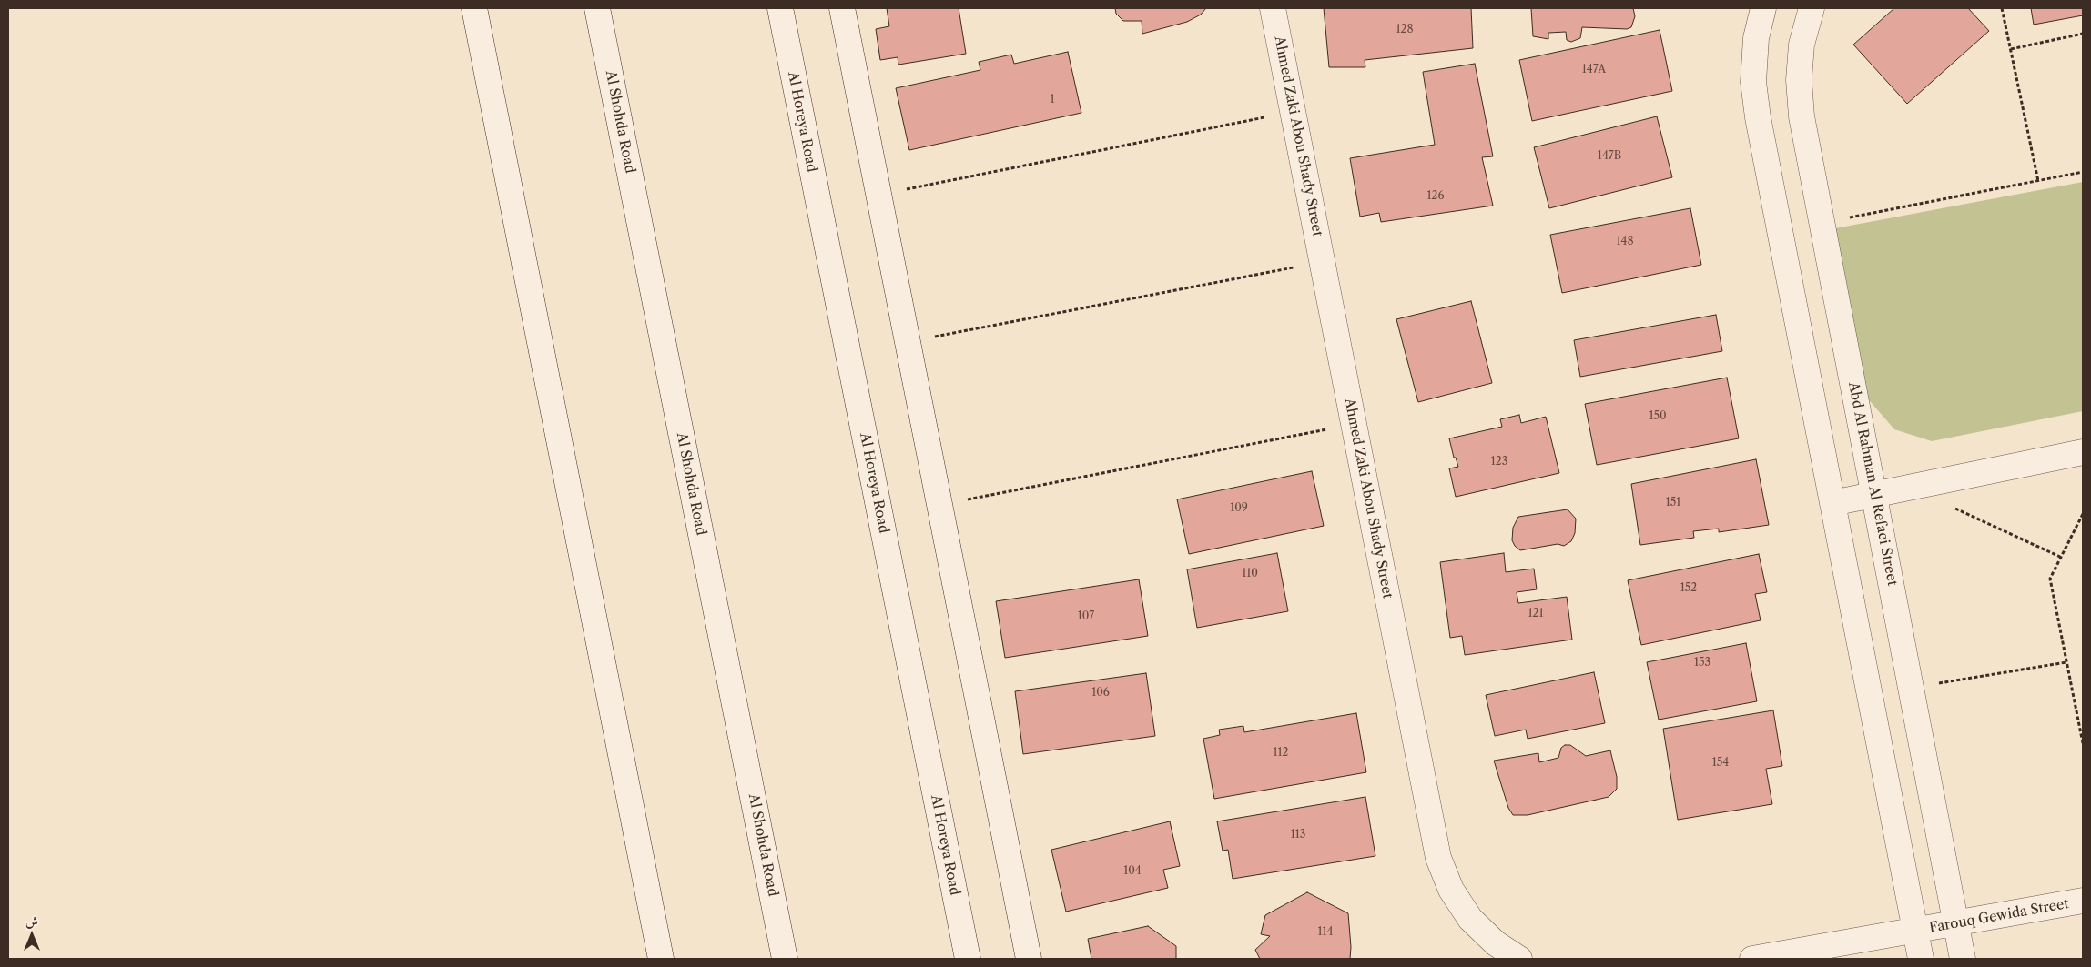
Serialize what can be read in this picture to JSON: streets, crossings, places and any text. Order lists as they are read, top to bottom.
{
  "streets": {
    "street": [
      "Al Shohda Road",
      "Al Horeya Road",
      "Ahmed Zaki Abou Shady Street",
      "Abd Al Rahman Al Refaei Street",
      "Farouq Gewida Street"
    ]
  },
  "crossings": [
    ["Abd Al Rahman Al Refaei Street", "Farouq Gewida Street"]
  ],
  "house_numbers": [
    "128",
    "147A",
    "1",
    "147B",
    "126",
    "148",
    "150",
    "123",
    "151",
    "109",
    "110",
    "152",
    "121",
    "107",
    "153",
    "106",
    "112",
    "154",
    "113",
    "104",
    "114"
  ],
  "north": "top"
}
